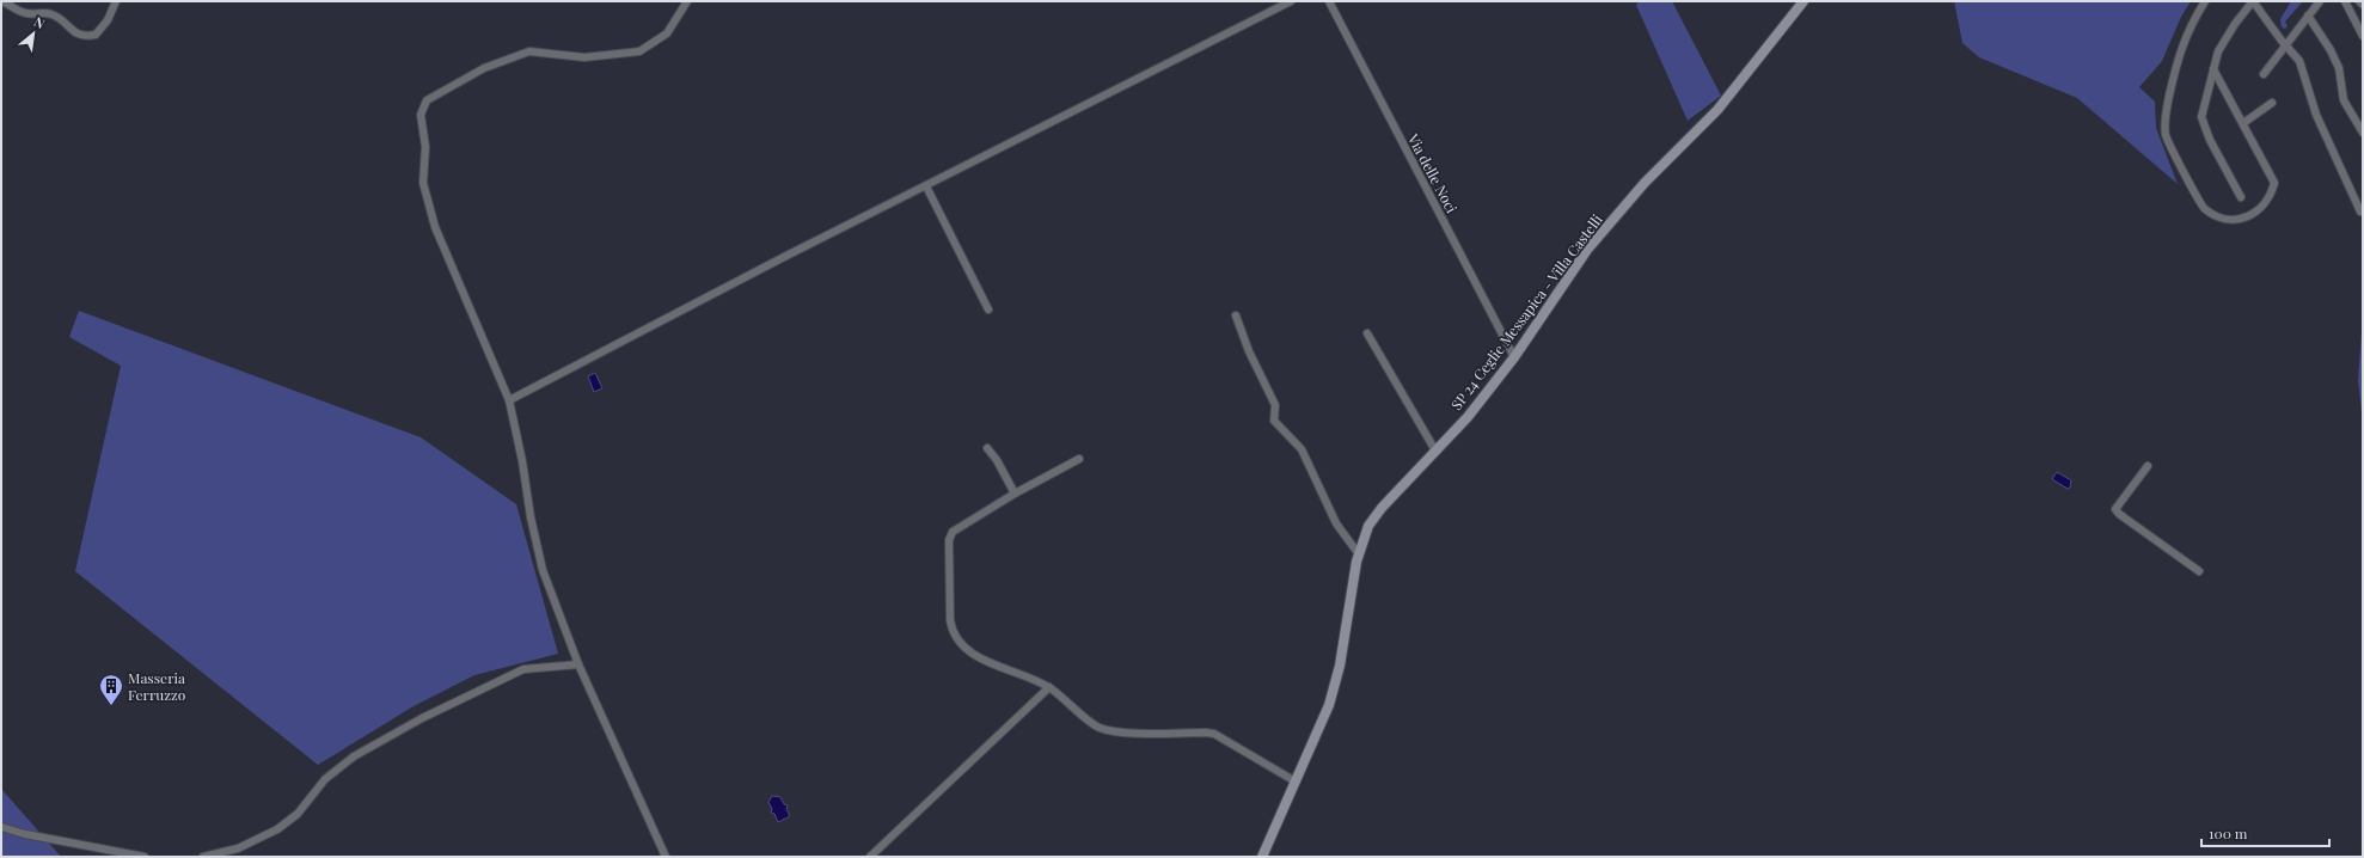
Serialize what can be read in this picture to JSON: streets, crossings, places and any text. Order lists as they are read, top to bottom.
{
  "streets": {
    "main road": ["SP 24 Ceglie Messapica - Villa Castelli"],
    "street": ["Via delle Noci"]
  },
  "crossings": [
    ["Via delle Noci", "SP 24 Ceglie Messapica - Villa Castelli"]
  ],
  "places": {
    "building": ["Masseria Ferruzzo"]
  },
  "scale_bar": "100 m",
  "north": "top right"
}
